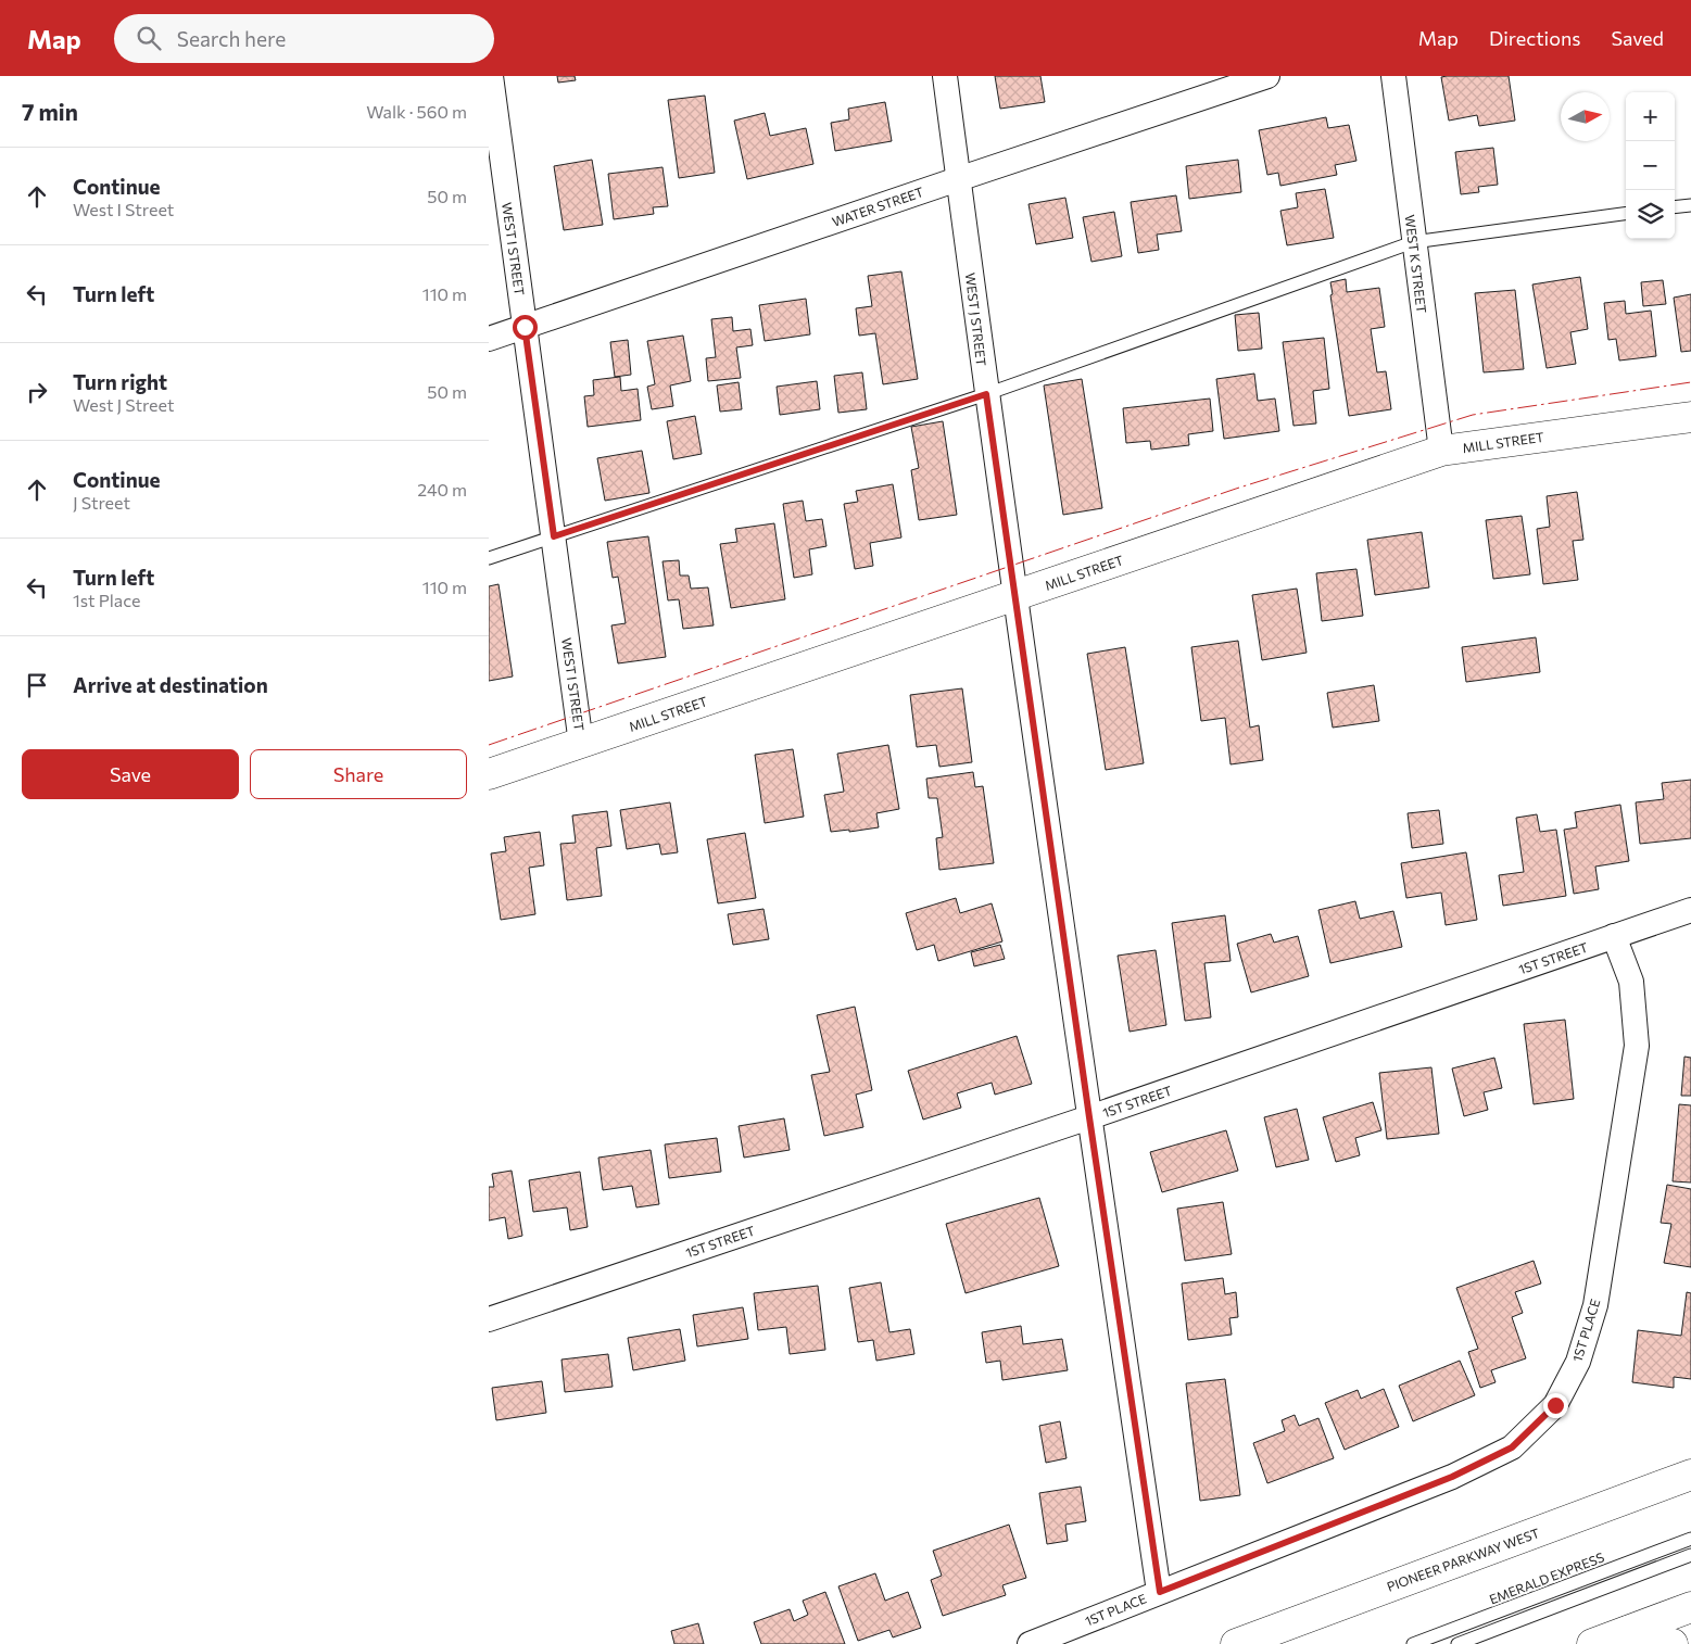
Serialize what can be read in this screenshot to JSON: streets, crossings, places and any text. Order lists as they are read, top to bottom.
{
  "streets": {
    "street": [
      "WATER STREET",
      "WEST I STREET",
      "WEST K STREET",
      "WEST J STREET",
      "MILL STREET",
      "1ST STREET",
      "1ST PLACE",
      "PIONEER PARKWAY WEST"
    ],
    "lane": ["EMERALD EXPRESS"]
  },
  "crossings": [
    ["WATER STREET", "WEST I STREET"],
    ["WATER STREET", "WEST J STREET"],
    ["WEST I STREET", "MILL STREET"],
    ["WEST K STREET", "MILL STREET"],
    ["WEST J STREET", "MILL STREET"],
    ["WEST J STREET", "1ST STREET"],
    ["WEST J STREET", "1ST PLACE"],
    ["1ST STREET", "1ST PLACE"]
  ],
  "north": "right",
  "page": {
    "header": "Map",
    "search": "Search here",
    "nav": ["Map", "Directions", "Saved"],
    "heading": ["7 min", "Walk · 560 m"],
    "map_buttons": ["+", "−"],
    "list": [
      ["Continue", "West I Street", "50 m"],
      ["Turn left", "110 m"],
      ["Turn right", "West J Street", "50 m"],
      ["Continue", "J Street", "240 m"],
      ["Turn left", "1st Place", "110 m"],
      "Arrive at destination"
    ],
    "buttons": ["Save", "Share"]
  }
}
